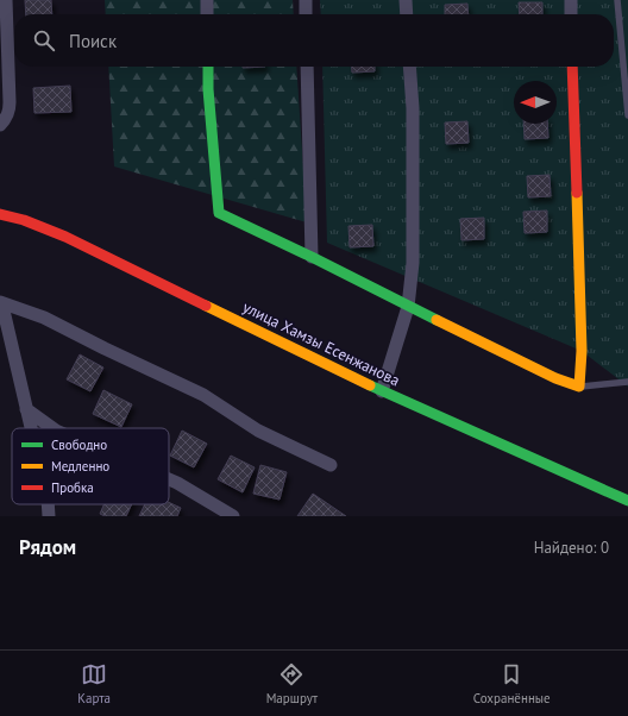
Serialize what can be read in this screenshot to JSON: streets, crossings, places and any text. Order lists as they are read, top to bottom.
{
  "streets": {
    "street": ["улица Хамзы Есенжанова"]
  },
  "legend": ["Свободно", "Медленно", "Пробка"],
  "north": "left",
  "page": {
    "search": "Поиск",
    "heading": ["Рядом", "Найдено: 0"],
    "nav": ["Карта", "Маршрут", "Сохранённые"]
  }
}
